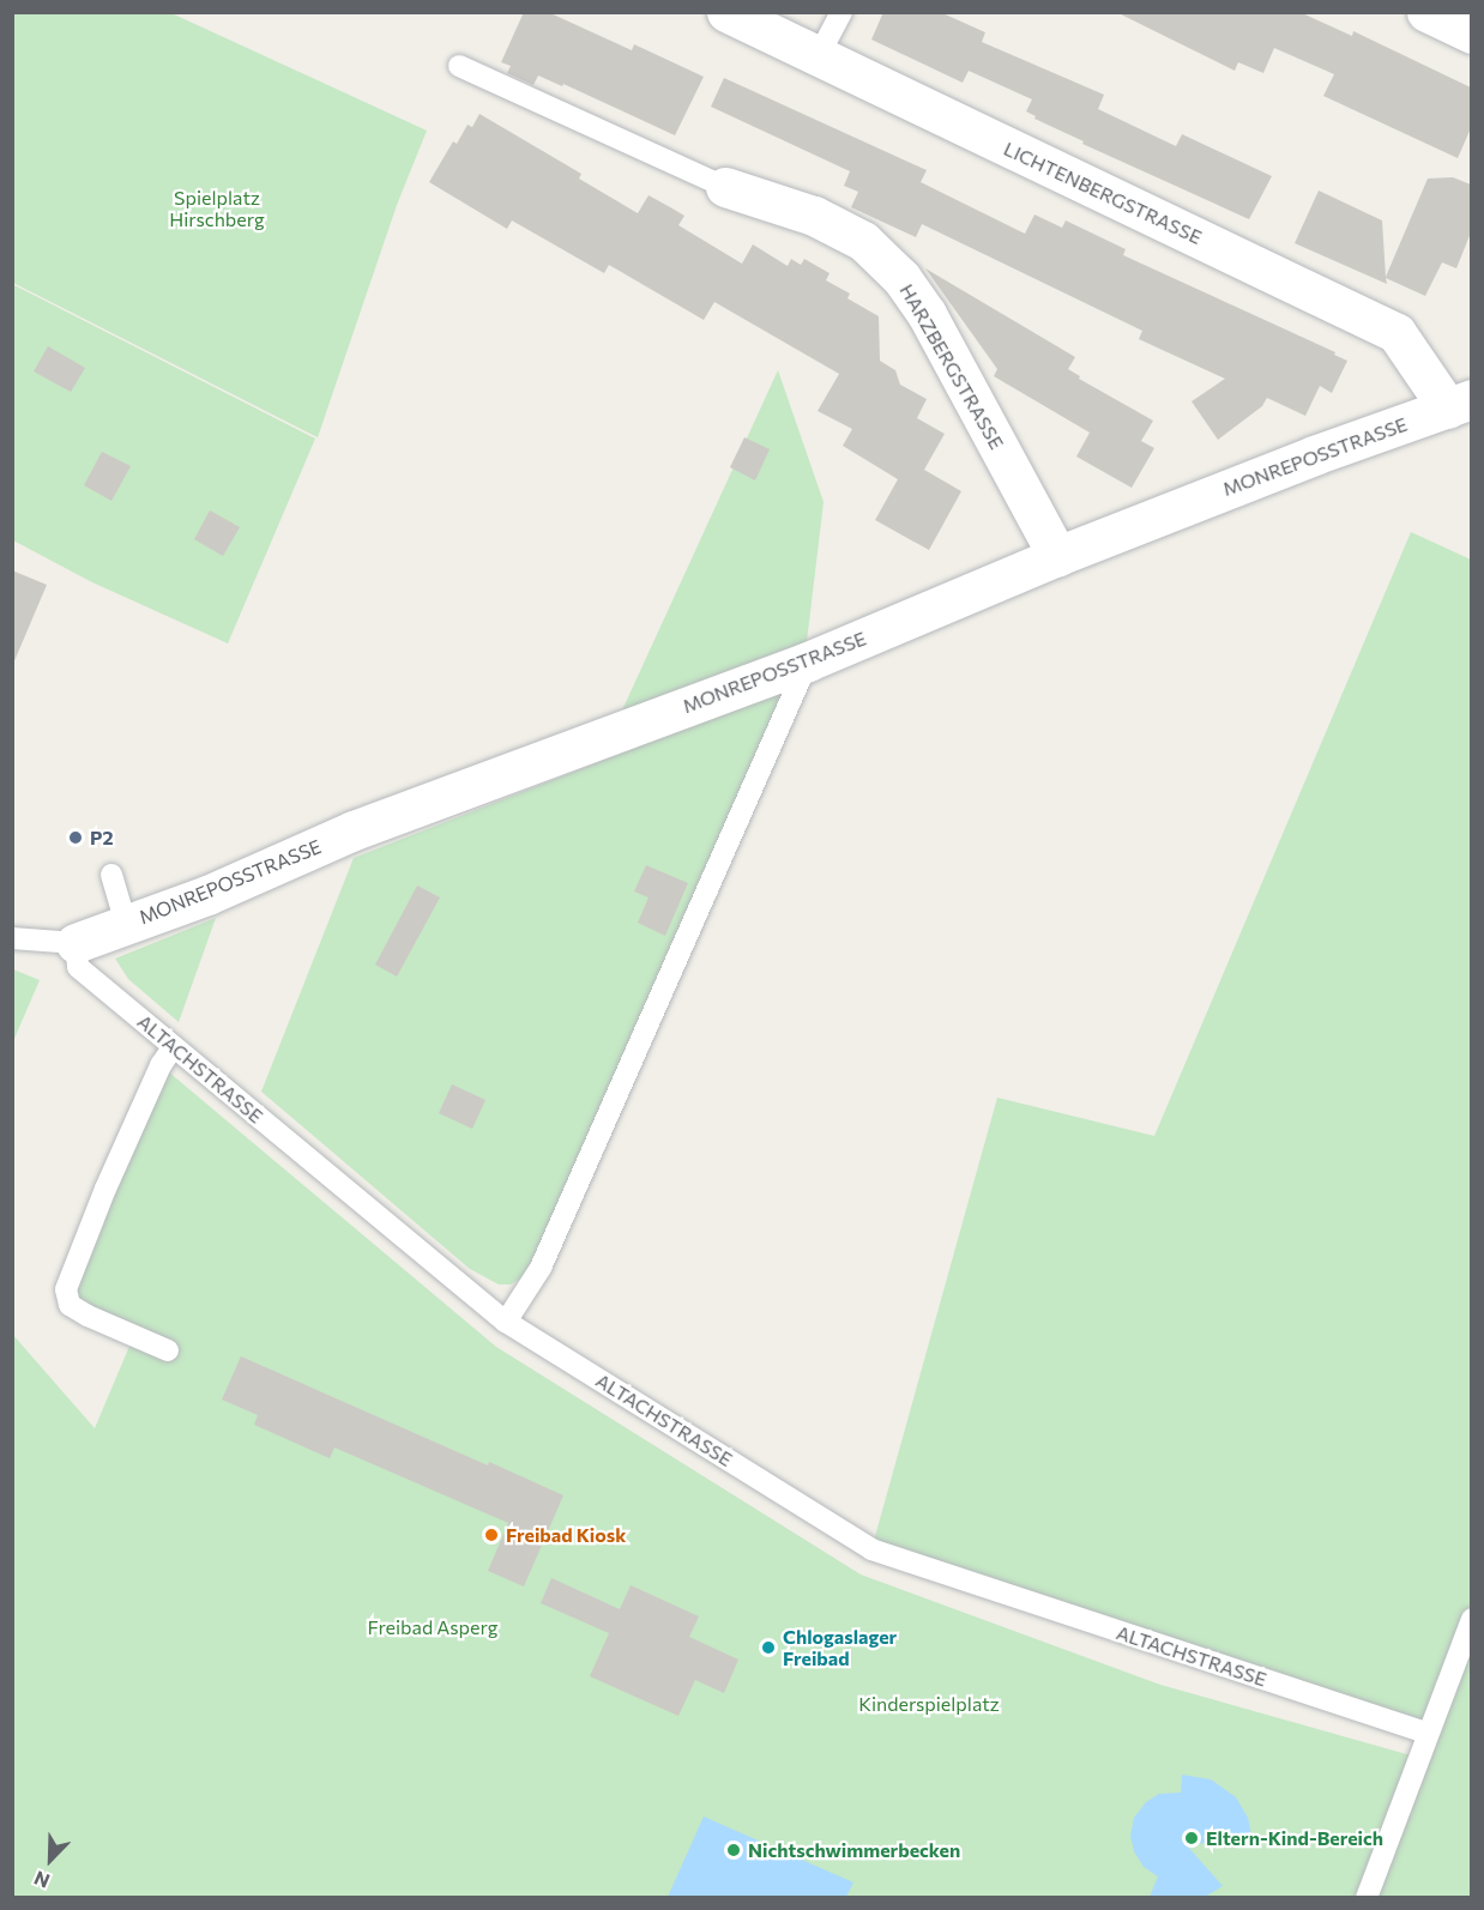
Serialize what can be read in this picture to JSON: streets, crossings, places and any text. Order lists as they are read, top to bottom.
{
  "streets": {
    "street": ["LICHTENBERGSTRASSE", "HARZBERGSTRASSE", "MONREPOSSTRASSE"],
    "lane": ["ALTACHSTRASSE"]
  },
  "crossings": [
    ["LICHTENBERGSTRASSE", "MONREPOSSTRASSE"],
    ["HARZBERGSTRASSE", "MONREPOSSTRASSE"],
    ["MONREPOSSTRASSE", "ALTACHSTRASSE"]
  ],
  "parks": ["Spielplatz Hirschberg", "Freibad Asperg", "Kinderspielplatz"],
  "places": [
    "P2",
    "Freibad Kiosk",
    "Chlogaslager Freibad",
    "Eltern-Kind-Bereich",
    "Nichtschwimmerbecken"
  ],
  "north": "bottom left"
}
